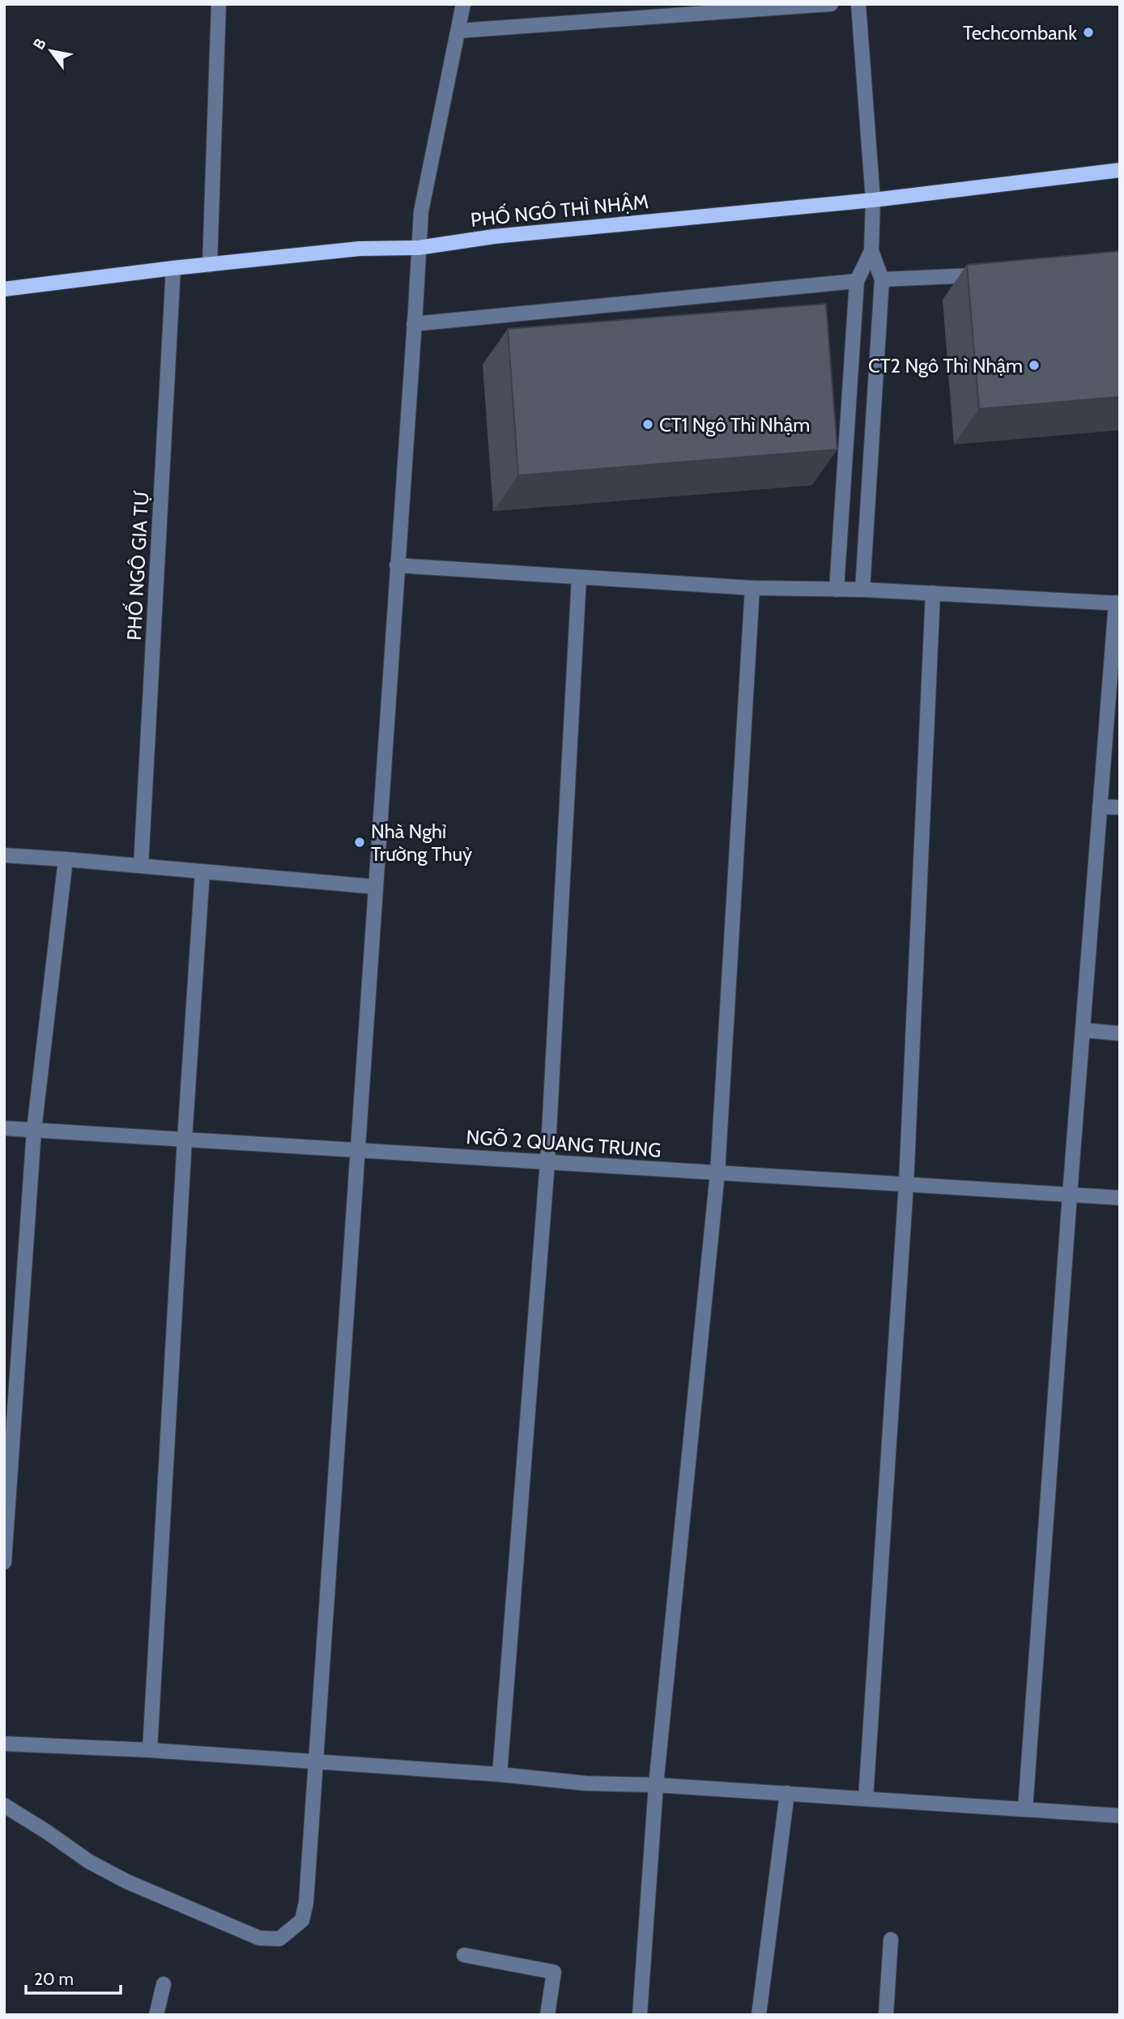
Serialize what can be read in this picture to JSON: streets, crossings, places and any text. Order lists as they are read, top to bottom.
{
  "streets": {
    "main road": ["PHỐ NGÔ THÌ NHẬM"],
    "street": ["PHỐ NGÔ GIA TỰ", "NGÕ 2 QUANG TRUNG"]
  },
  "crossings": [
    ["PHỐ NGÔ THÌ NHẬM", "PHỐ NGÔ GIA TỰ"]
  ],
  "places": [
    "Techcombank",
    "CT2 Ngô Thì Nhậm",
    "CT1 Ngô Thì Nhậm",
    "Nhà Nghỉ Trường Thuỷ"
  ],
  "scale_bar": "20 m",
  "north": "top left"
}
